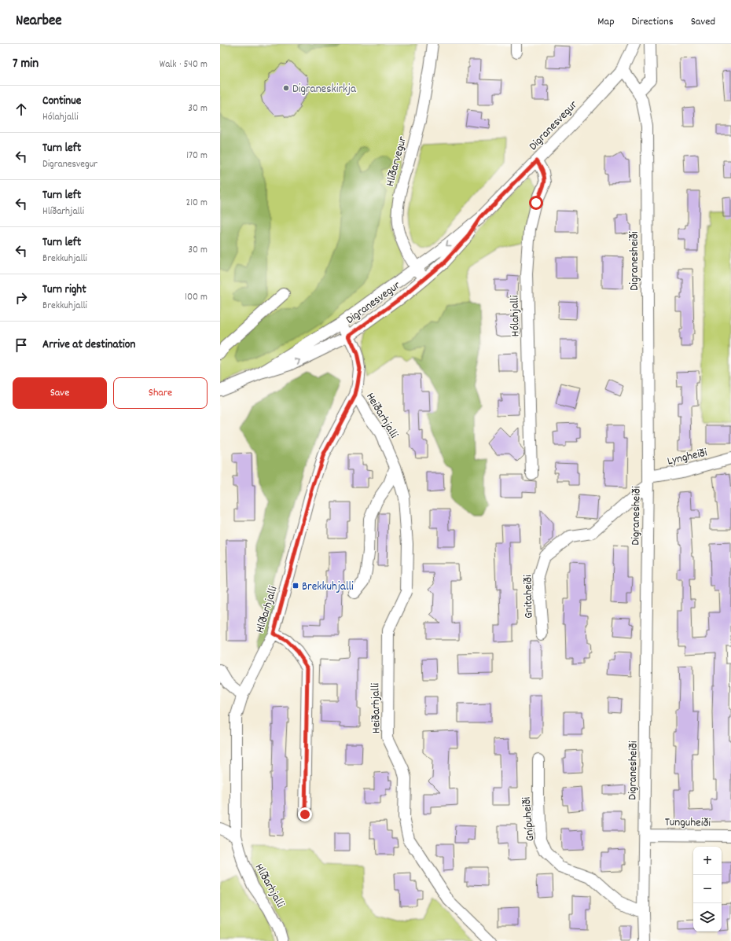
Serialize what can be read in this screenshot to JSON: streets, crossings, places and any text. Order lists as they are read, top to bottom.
{
  "streets": {
    "street": [
      "Digranesvegur",
      "Hlíðarvegur",
      "Digranesheiði",
      "Hólahjalli",
      "Heiðarhjalli",
      "Lyngheiði",
      "Gnitaheiði",
      "Hlíðarhjalli",
      "Gnípuheiði",
      "Tunguheiði"
    ]
  },
  "crossings": [
    ["Digranesvegur", "Hlíðarvegur"],
    ["Digranesvegur", "Digranesheiði"],
    ["Digranesvegur", "Hólahjalli"],
    ["Digranesvegur", "Hlíðarhjalli"],
    ["Digranesheiði", "Lyngheiði"],
    ["Digranesheiði", "Gnitaheiði"],
    ["Digranesheiði", "Gnípuheiði"],
    ["Digranesheiði", "Tunguheiði"],
    ["Heiðarhjalli", "Hlíðarhjalli"],
    ["Lyngheiði", "Gnitaheiði"]
  ],
  "places": {
    "other": ["Digraneskirkja"],
    "transit": ["Brekkuhjalli"]
  },
  "page": {
    "header": "Nearbee",
    "nav": ["Map", "Directions", "Saved"],
    "heading": ["7 min", "Walk · 540 m"],
    "list": [
      ["Continue", "Hólahjalli", "30 m"],
      ["Turn left", "Digranesvegur", "170 m"],
      ["Turn left", "Hlíðarhjalli", "210 m"],
      ["Turn left", "Brekkuhjalli", "30 m"],
      ["Turn right", "Brekkuhjalli", "100 m"],
      "Arrive at destination"
    ],
    "buttons": ["Save", "Share"],
    "map_buttons": ["+", "−"]
  }
}
